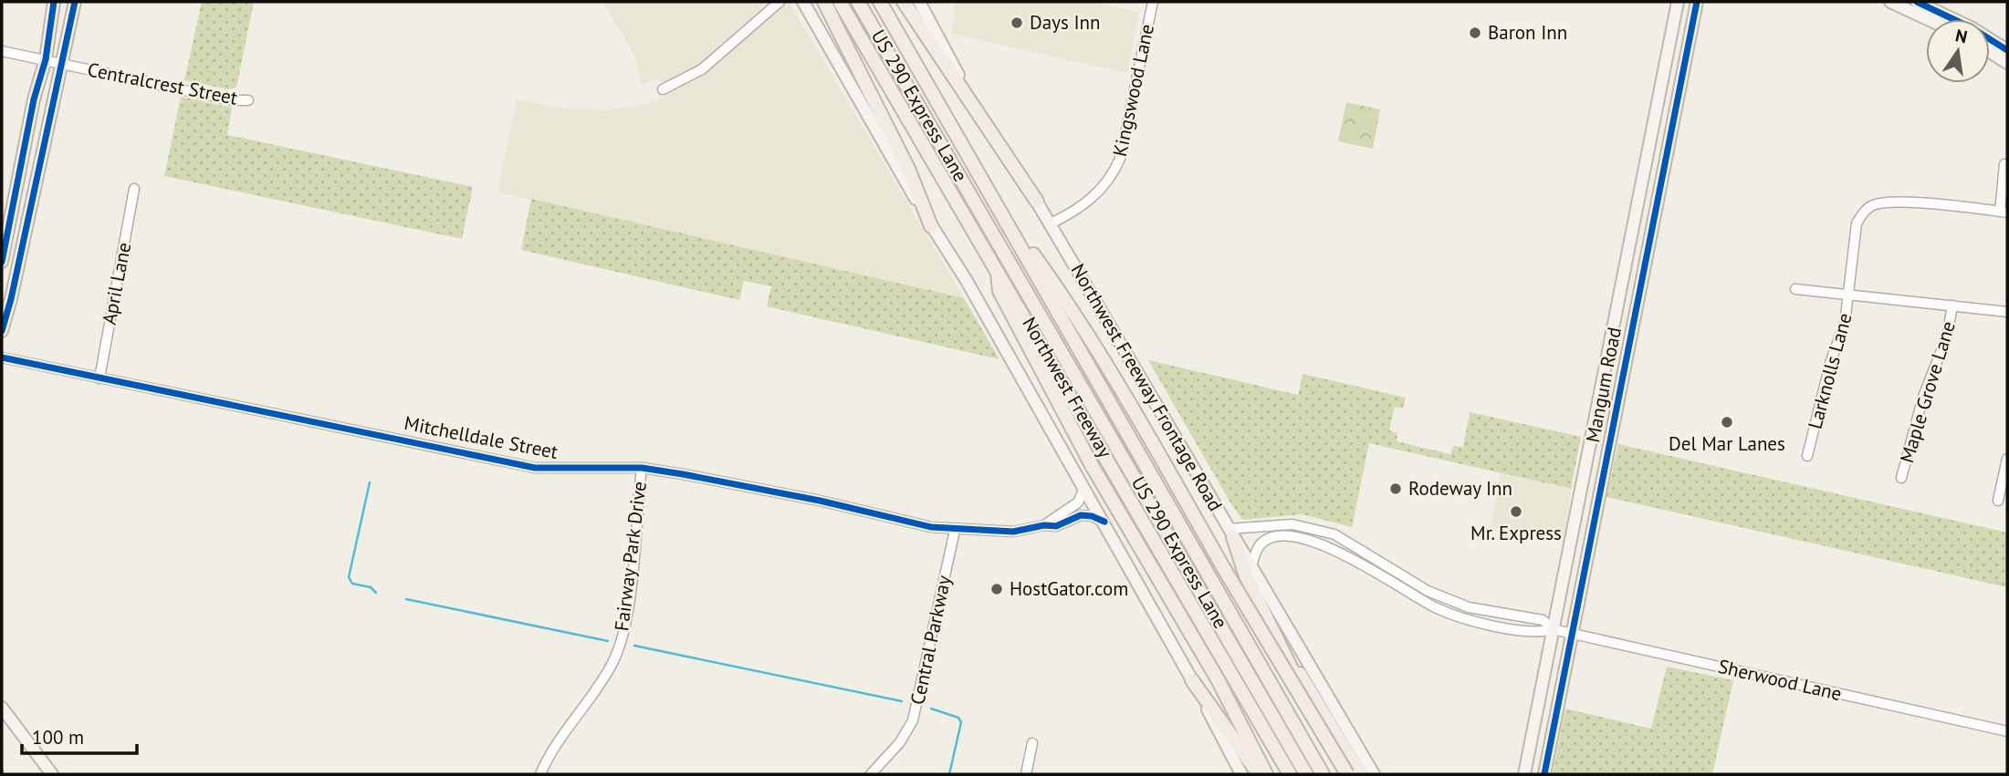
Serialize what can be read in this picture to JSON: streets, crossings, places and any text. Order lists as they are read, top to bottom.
{
  "streets": {
    "highway": ["US 290 Express Lane", "Northwest Freeway"],
    "main road": ["Mangum Road", "Northwest Freeway Frontage Road"],
    "street": [
      "Centralcrest Street",
      "Kingswood Lane",
      "April Lane",
      "Larknolls Lane",
      "Maple Grove Lane",
      "Mitchelldale Street",
      "Fairway Park Drive",
      "Central Parkway",
      "Sherwood Lane"
    ]
  },
  "crossings": [
    ["Kingswood Lane", "Northwest Freeway Frontage Road"],
    ["April Lane", "Mitchelldale Street"],
    ["Mangum Road", "Sherwood Lane"],
    ["Northwest Freeway Frontage Road", "Sherwood Lane"],
    ["Mitchelldale Street", "Fairway Park Drive"],
    ["Mitchelldale Street", "Central Parkway"]
  ],
  "places": [
    "Days Inn",
    "Baron Inn",
    "Del Mar Lanes",
    "Rodeway Inn",
    "Mr. Express",
    "HostGator.com"
  ],
  "scale_bar": "100 m",
  "north": "top"
}
